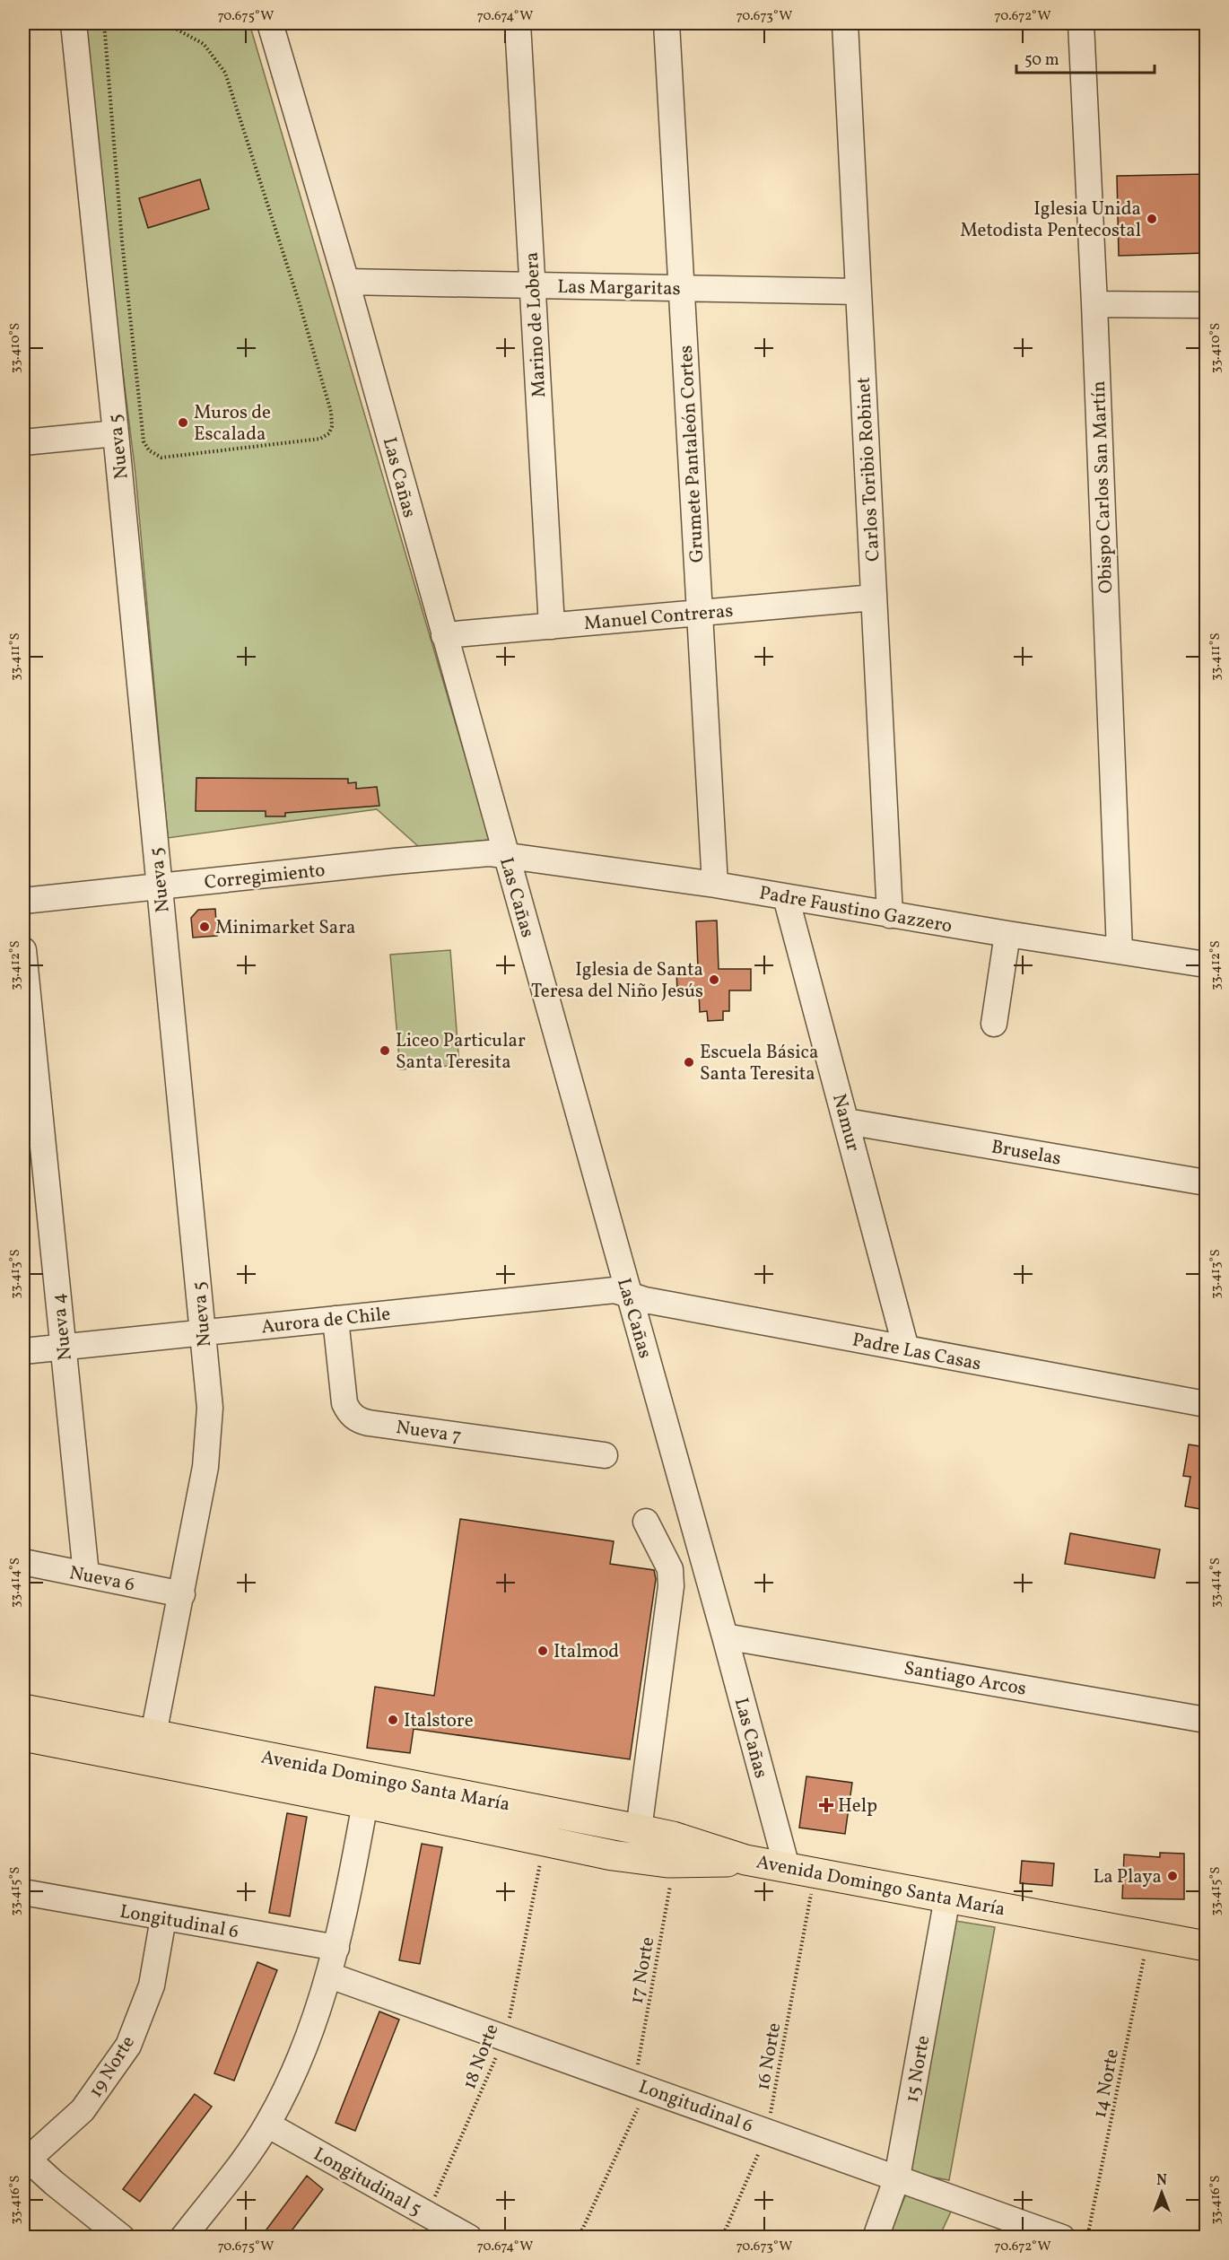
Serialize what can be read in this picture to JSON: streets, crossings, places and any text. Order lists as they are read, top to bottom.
{
  "streets": {
    "main road": ["Avenida Domingo Santa María"],
    "street": [
      "Las Margaritas",
      "Marino de Lobera",
      "Nueva 5",
      "Grumete Pantaleón Cortes",
      "Carlos Toribio Robinet",
      "Las Cañas",
      "Obispo Carlos San Martín",
      "Manuel Contreras",
      "Corregimiento",
      "Padre Faustino Gazzero",
      "Namur",
      "Bruselas",
      "Aurora de Chile",
      "Nueva 4",
      "Padre Las Casas",
      "Nueva 7",
      "Nueva 6",
      "Santiago Arcos",
      "Longitudinal 6",
      "19 Norte",
      "15 Norte",
      "Longitudinal 5"
    ],
    "path": [
      "17 Norte",
      "18 Norte",
      "16 Norte",
      "14 Norte"
    ]
  },
  "crossings": [
    ["Las Margaritas", "Marino de Lobera"],
    ["Las Margaritas", "Grumete Pantaleón Cortes"],
    ["Las Margaritas", "Carlos Toribio Robinet"],
    ["Las Margaritas", "Las Cañas"],
    ["Marino de Lobera", "Manuel Contreras"],
    ["Nueva 5", "Corregimiento"],
    ["Nueva 5", "Aurora de Chile"],
    ["Nueva 5", "Nueva 6"],
    ["Nueva 5", "Avenida Domingo Santa María"],
    ["Grumete Pantaleón Cortes", "Manuel Contreras"],
    ["Grumete Pantaleón Cortes", "Padre Faustino Gazzero"],
    ["Carlos Toribio Robinet", "Manuel Contreras"],
    ["Carlos Toribio Robinet", "Padre Faustino Gazzero"],
    ["Las Cañas", "Manuel Contreras"],
    ["Las Cañas", "Corregimiento"],
    ["Las Cañas", "Padre Faustino Gazzero"],
    ["Las Cañas", "Aurora de Chile"],
    ["Las Cañas", "Padre Las Casas"],
    ["Las Cañas", "Santiago Arcos"],
    ["Las Cañas", "Avenida Domingo Santa María"],
    ["Obispo Carlos San Martín", "Padre Faustino Gazzero"],
    ["Corregimiento", "Padre Faustino Gazzero"],
    ["Padre Faustino Gazzero", "Namur"],
    ["Namur", "Bruselas"],
    ["Namur", "Padre Las Casas"],
    ["Aurora de Chile", "Nueva 4"],
    ["Aurora de Chile", "Padre Las Casas"],
    ["Aurora de Chile", "Nueva 7"],
    ["Nueva 4", "Nueva 6"],
    ["Avenida Domingo Santa María", "17 Norte"],
    ["Avenida Domingo Santa María", "18 Norte"],
    ["Avenida Domingo Santa María", "16 Norte"],
    ["Avenida Domingo Santa María", "15 Norte"],
    ["Avenida Domingo Santa María", "14 Norte"],
    ["Longitudinal 6", "17 Norte"],
    ["Longitudinal 6", "18 Norte"],
    ["Longitudinal 6", "16 Norte"],
    ["Longitudinal 6", "19 Norte"],
    ["Longitudinal 6", "15 Norte"],
    ["18 Norte", "Longitudinal 5"]
  ],
  "places": {
    "other": [
      "Iglesia Unida Metodista Pentecostal",
      "Muros de Escalada",
      "Minimarket Sara",
      "Iglesia de Santa Teresa del Niño Jesús",
      "Liceo Particular Santa Teresita",
      "Escuela Básica Santa Teresita",
      "Italmod",
      "Italstore",
      "La Playa"
    ],
    "health": ["Help"]
  },
  "scale_bar": "50 m",
  "north": "top",
  "coordinates": [
    "70.675°W",
    "70.674°W",
    "70.673°W",
    "70.672°W",
    "33.410°S",
    "33.411°S",
    "33.412°S",
    "33.413°S",
    "33.414°S",
    "33.415°S",
    "33.416°S"
  ]
}
